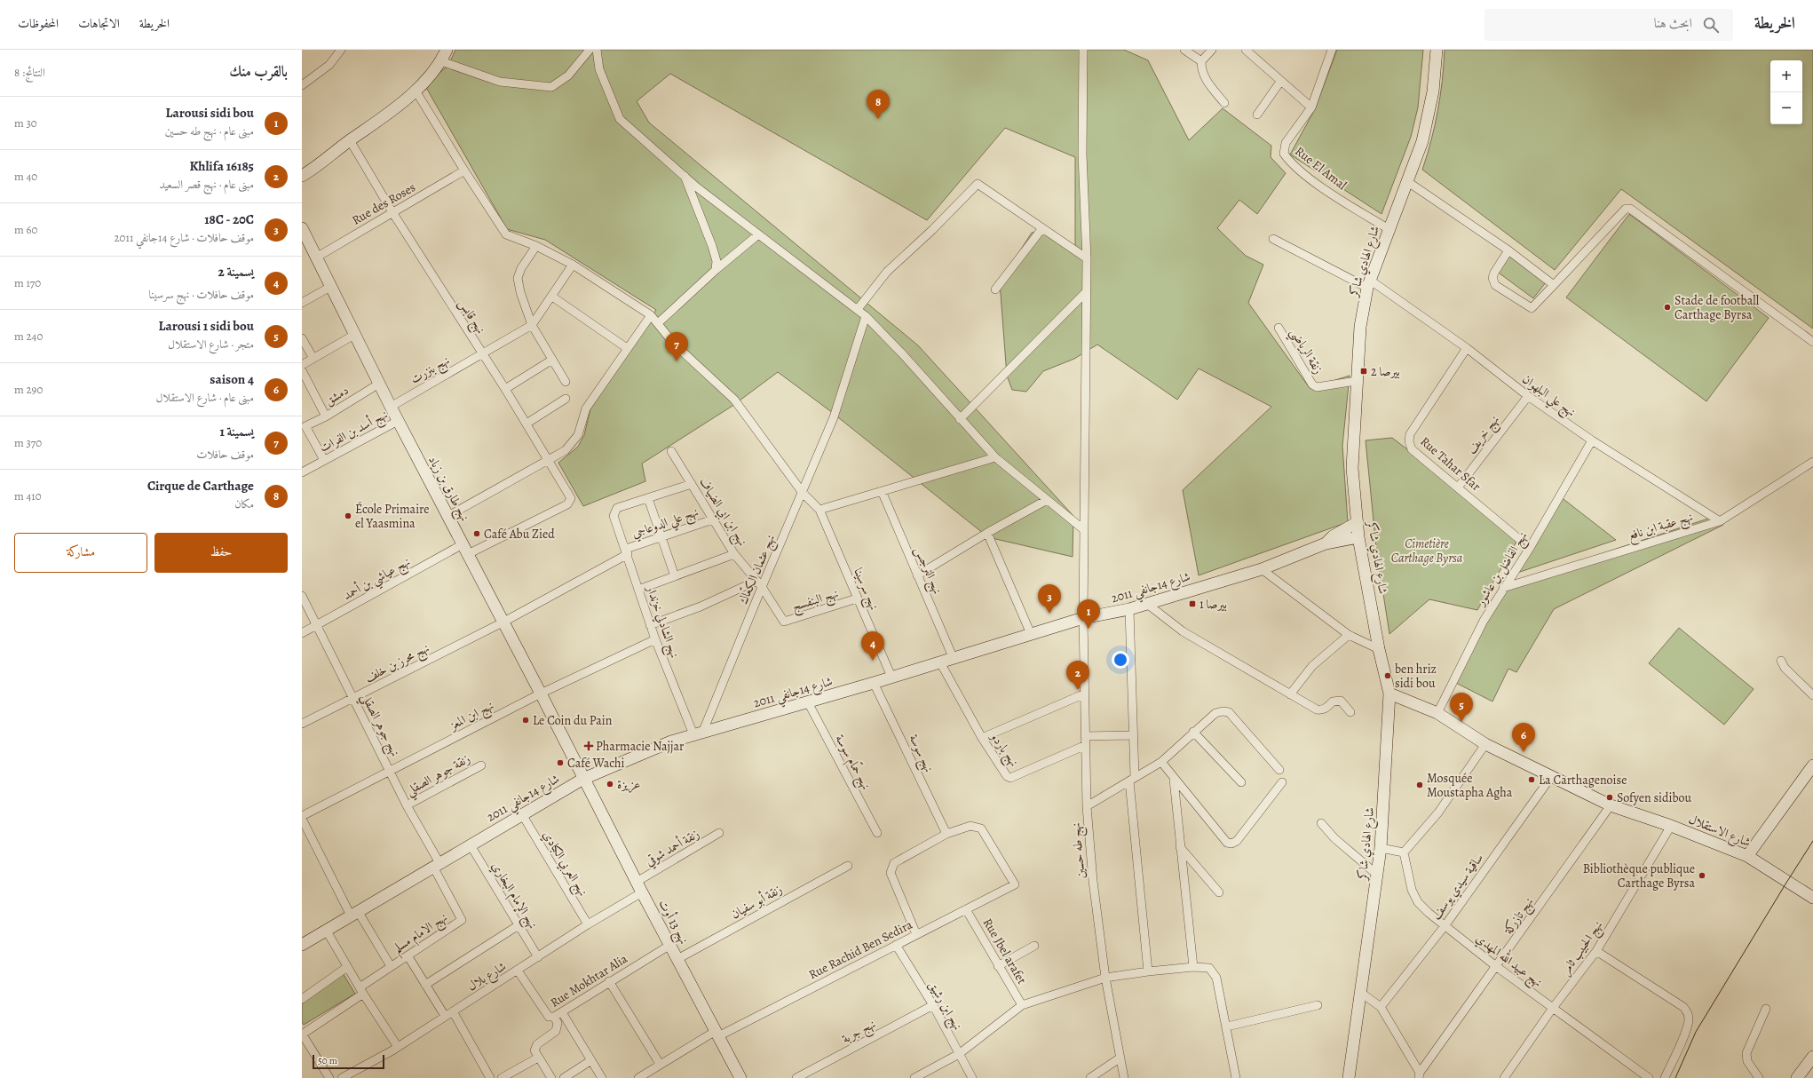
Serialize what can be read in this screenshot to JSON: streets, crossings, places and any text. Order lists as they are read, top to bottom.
{
  "streets": {
    "street": [
      "Rue El Amal",
      "Rue des Roses",
      "شارع الهادي شاكر",
      "نهج قابس",
      "زنقة الرياضي",
      "نهج بنزرت",
      "دمشق",
      "نهج علي البلهوان",
      "نهج أسد بن الفرات",
      "نهج خريف",
      "Rue Tahar Sfar",
      "نهج طارق بن زياد",
      "نهج ابن ابي الضياف",
      "نهج علي الدوعاجي",
      "نهج عقبة ابن نافع",
      "نهج الفاضل بن عاشور",
      "نهج عثمان الكعّاك",
      "نهج النرجس",
      "نهج عياشي بن أحمد",
      "شارع 14جانفي 2011",
      "نهج سرسينا",
      "نهج البنفسج",
      "نهج الشادلي خزندار",
      "نهج محرز بن خلف",
      "نهج ابن المعز",
      "نهج جوهر الصقلي",
      "نهج باردو",
      "نهج سوسة",
      "نهج حمّام سوسة",
      "زنقة جوهر الصقلي",
      "شارع الاستقلال",
      "زنقة أحمد شوقي",
      "نهج طه حسين",
      "نهج العربي الكبادي",
      "ساقية سيدي يوسف",
      "نهج الإمام البخاري",
      "زنقة أبو سفيان",
      "نهج تازركة",
      "نهج 13 أوت",
      "نهج الامام مسلم",
      "نهج الحبيب ثامر",
      "Rue Rachid Ben Sedira",
      "Rue Jbel arafet",
      "نهج عبيد الله المهدي",
      "شارع بلال",
      "Rue Mokhtar Alia",
      "نهج ابن رشيق",
      "نهج جربة"
    ]
  },
  "crossings": [
    ["Rue El Amal", "شارع الهادي شاكر"],
    ["Rue des Roses", "نهج قابس"],
    ["Rue des Roses", "نهج طارق بن زياد"],
    ["شارع الهادي شاكر", "زنقة الرياضي"],
    ["شارع الهادي شاكر", "نهج علي البلهوان"],
    ["شارع الهادي شاكر", "شارع 14جانفي 2011"],
    ["شارع الهادي شاكر", "شارع الاستقلال"],
    ["نهج قابس", "نهج بنزرت"],
    ["نهج قابس", "نهج عياشي بن أحمد"],
    ["نهج بنزرت", "نهج طارق بن زياد"],
    ["دمشق", "نهج أسد بن الفرات"],
    ["دمشق", "نهج طارق بن زياد"],
    ["نهج علي البلهوان", "نهج خريف"],
    ["نهج علي البلهوان", "Rue Tahar Sfar"],
    ["نهج علي البلهوان", "نهج عقبة ابن نافع"],
    ["نهج علي البلهوان", "نهج الفاضل بن عاشور"],
    ["نهج أسد بن الفرات", "نهج طارق بن زياد"],
    ["نهج خريف", "Rue Tahar Sfar"],
    ["Rue Tahar Sfar", "نهج الفاضل بن عاشور"],
    ["نهج طارق بن زياد", "نهج علي الدوعاجي"],
    ["نهج طارق بن زياد", "نهج عياشي بن أحمد"],
    ["نهج طارق بن زياد", "شارع 14جانفي 2011"],
    ["نهج طارق بن زياد", "نهج محرز بن خلف"],
    ["نهج طارق بن زياد", "نهج ابن المعز"],
    ["نهج طارق بن زياد", "نهج 13 أوت"],
    ["نهج ابن ابي الضياف", "نهج علي الدوعاجي"],
    ["نهج ابن ابي الضياف", "نهج عثمان الكعّاك"],
    ["نهج ابن ابي الضياف", "نهج البنفسج"],
    ["نهج علي الدوعاجي", "نهج الشادلي خزندار"],
    ["نهج علي الدوعاجي", "نهج محرز بن خلف"],
    ["نهج عقبة ابن نافع", "نهج الفاضل بن عاشور"],
    ["نهج الفاضل بن عاشور", "شارع الاستقلال"],
    ["نهج عثمان الكعّاك", "شارع 14جانفي 2011"],
    ["نهج عثمان الكعّاك", "نهج الشادلي خزندار"],
    ["نهج النرجس", "شارع 14جانفي 2011"],
    ["نهج عياشي بن أحمد", "نهج جوهر الصقلي"],
    ["شارع 14جانفي 2011", "نهج سرسينا"],
    ["شارع 14جانفي 2011", "نهج الشادلي خزندار"],
    ["شارع 14جانفي 2011", "نهج ابن المعز"],
    ["شارع 14جانفي 2011", "نهج جوهر الصقلي"],
    ["شارع 14جانفي 2011", "نهج باردو"],
    ["شارع 14جانفي 2011", "نهج سوسة"],
    ["شارع 14جانفي 2011", "نهج حمّام سوسة"],
    ["شارع 14جانفي 2011", "نهج طه حسين"],
    ["شارع 14جانفي 2011", "نهج العربي الكبادي"],
    ["شارع 14جانفي 2011", "نهج الإمام البخاري"],
    ["شارع 14جانفي 2011", "نهج 13 أوت"],
    ["شارع 14جانفي 2011", "نهج الامام مسلم"],
    ["نهج سرسينا", "نهج البنفسج"],
    ["نهج الشادلي خزندار", "نهج ابن المعز"],
    ["نهج محرز بن خلف", "نهج جوهر الصقلي"],
    ["نهج ابن المعز", "نهج جوهر الصقلي"],
    ["نهج ابن المعز", "نهج الامام مسلم"],
    ["نهج جوهر الصقلي", "زنقة جوهر الصقلي"],
    ["نهج جوهر الصقلي", "نهج الامام مسلم"],
    ["نهج باردو", "نهج طه حسين"],
    ["نهج سوسة", "Rue Rachid Ben Sedira"],
    ["شارع الاستقلال", "ساقية سيدي يوسف"],
    ["شارع الاستقلال", "نهج تازركة"],
    ["شارع الاستقلال", "نهج الحبيب ثامر"],
    ["زنقة أحمد شوقي", "نهج 13 أوت"],
    ["نهج العربي الكبادي", "شارع بلال"],
    ["ساقية سيدي يوسف", "نهج عبيد الله المهدي"],
    ["نهج الإمام البخاري", "شارع بلال"],
    ["زنقة أبو سفيان", "نهج 13 أوت"],
    ["نهج تازركة", "نهج عبيد الله المهدي"],
    ["نهج 13 أوت", "Rue Rachid Ben Sedira"],
    ["نهج 13 أوت", "شارع بلال"],
    ["نهج 13 أوت", "Rue Mokhtar Alia"],
    ["نهج الحبيب ثامر", "نهج عبيد الله المهدي"],
    ["Rue Rachid Ben Sedira", "Rue Jbel arafet"],
    ["Rue Rachid Ben Sedira", "نهج ابن رشيق"],
    ["شارع بلال", "Rue Mokhtar Alia"],
    ["نهج ابن رشيق", "نهج جربة"]
  ],
  "parks": ["Cimetière Carthage Byrsa"],
  "places": {
    "other": [
      "Stade de football Carthage Byrsa",
      "École Primaire el Yaasmina",
      "Café Abu Zied",
      "ben hriz sidi bou",
      "Le Coin du Pain",
      "Café Wachi",
      "La Carthagenoise",
      "عزيزة",
      "Mosquée Moustapha Agha",
      "Sofyen sidibou",
      "Bibliothèque publique Carthage Byrsa"
    ],
    "transit": ["بيرصا 2", "بيرصا 1"],
    "health": ["Pharmacie Najjar"]
  },
  "scale_bar": "50 m",
  "page": {
    "header": "الخريطة",
    "search": "ابحث هنا",
    "nav": ["الخريطة", "الاتجاهات", "المحفوظات"],
    "heading": ["بالقرب منك", "النتائج: 8"],
    "map_buttons": ["+", "−"],
    "pins": [
      "8",
      "7",
      "3",
      "1",
      "4",
      "2",
      "5",
      "6"
    ],
    "list": [
      {
        "mark": "1",
        "name": "Larousi sidi bou",
        "note": "مبنى عام · نهج طه حسين",
        "value": "30 m"
      },
      {
        "mark": "2",
        "name": "Khlifa 16185",
        "note": "مبنى عام · نهج قصر السعيد",
        "value": "40 m"
      },
      {
        "mark": "3",
        "name": "18C - 20C",
        "note": "موقف حافلات · شارع 14جانفي 2011",
        "value": "60 m"
      },
      {
        "mark": "4",
        "name": "يسمينة 2",
        "note": "موقف حافلات · نهج سرسينا",
        "value": "170 m"
      },
      {
        "mark": "5",
        "name": "Larousi 1 sidi bou",
        "note": "متجر · شارع الاستقلال",
        "value": "240 m"
      },
      {
        "mark": "6",
        "name": "4 saison",
        "note": "مبنى عام · شارع الاستقلال",
        "value": "290 m"
      },
      {
        "mark": "7",
        "name": "يسمينة 1",
        "note": "موقف حافلات",
        "value": "370 m"
      },
      {
        "mark": "8",
        "name": "Cirque de Carthage",
        "note": "مكان",
        "value": "410 m"
      }
    ],
    "buttons": ["حفظ", "مشاركة"],
    "scale": "50 m"
  }
}
